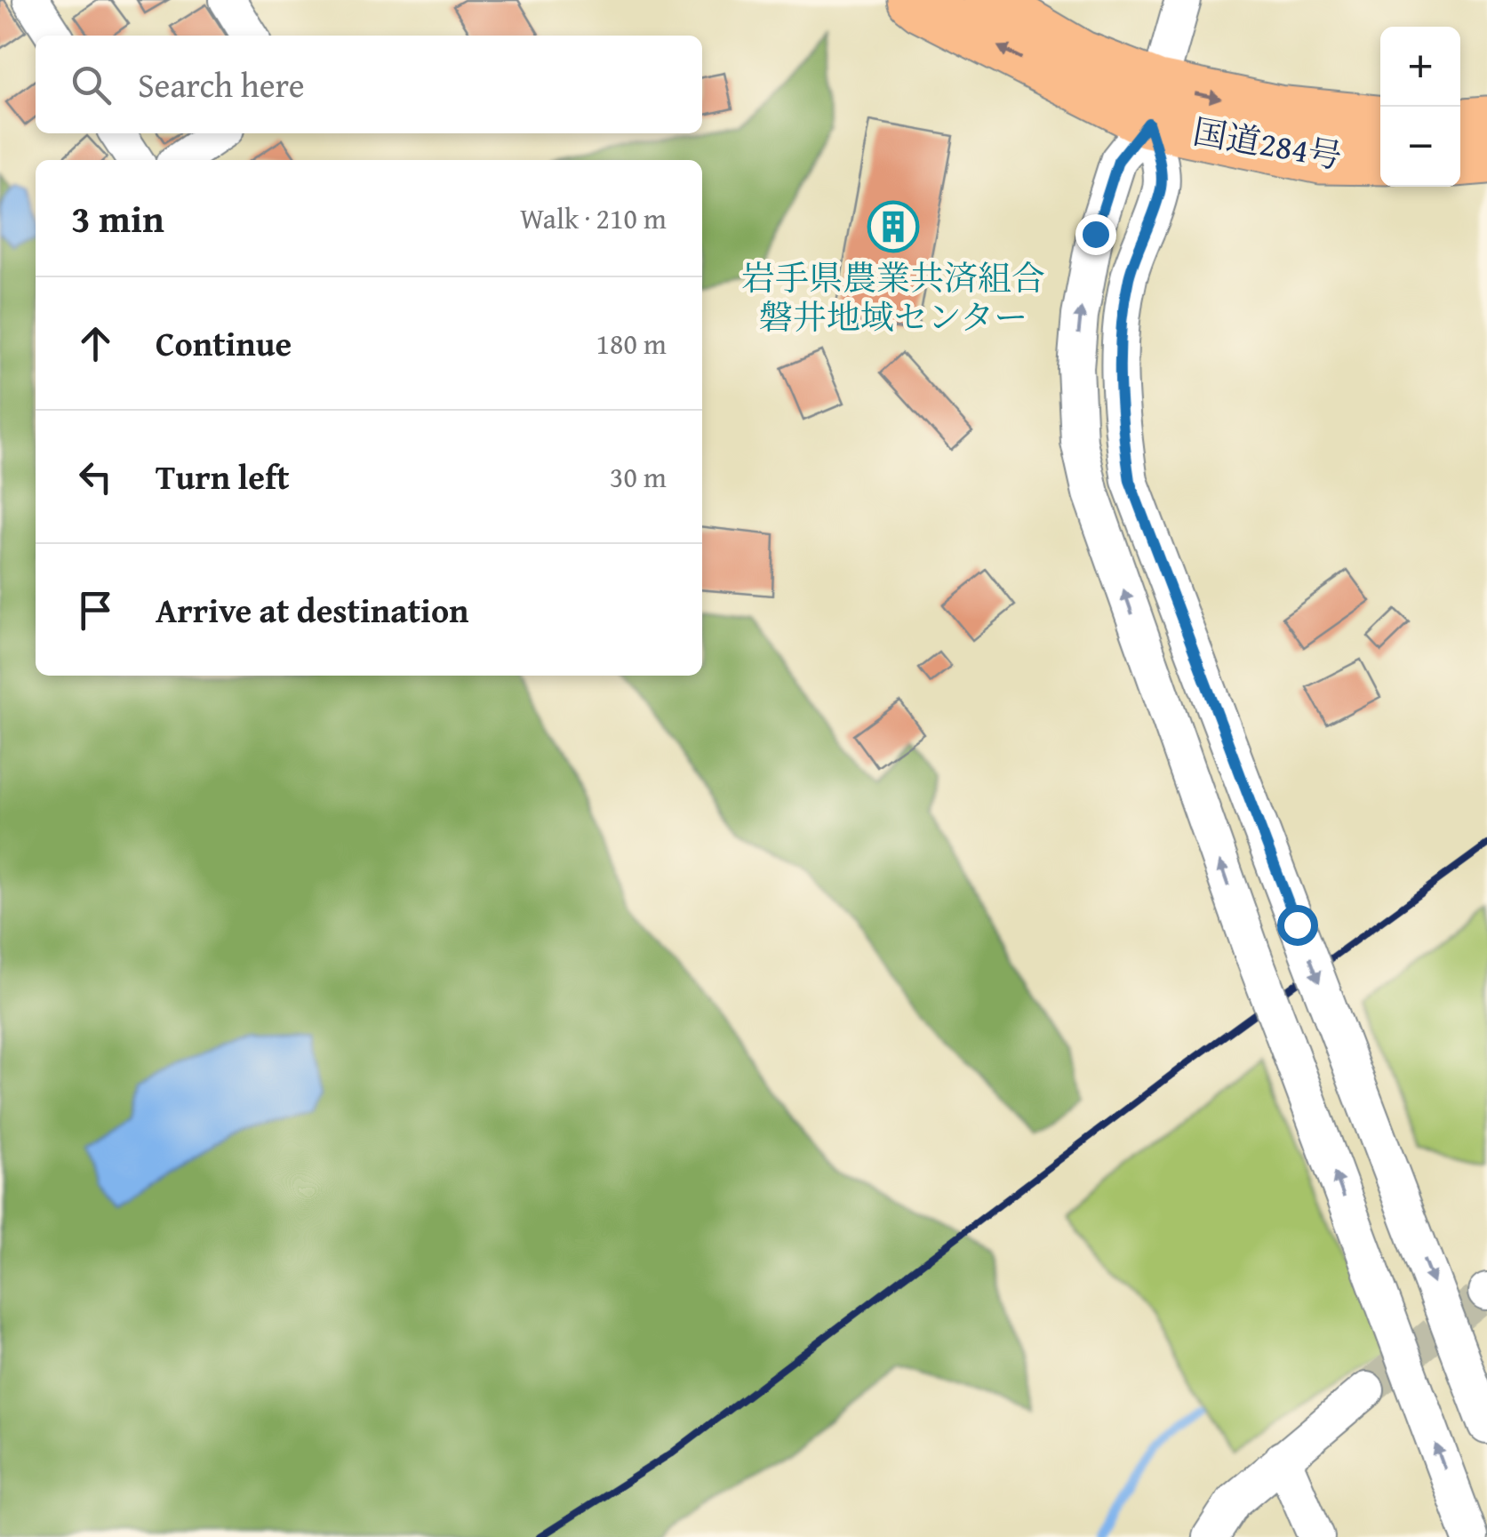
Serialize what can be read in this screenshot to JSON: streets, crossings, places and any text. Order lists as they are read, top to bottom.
{
  "streets": {
    "highway": ["国道284号"]
  },
  "places": {
    "building": ["岩手県農業共済組合 磐井地域センター"]
  },
  "page": {
    "map_buttons": ["+", "−"],
    "search": "Search here",
    "heading": ["3 min", "Walk · 210 m"],
    "list": [
      ["Continue", "180 m"],
      ["Turn left", "30 m"],
      "Arrive at destination"
    ]
  }
}
